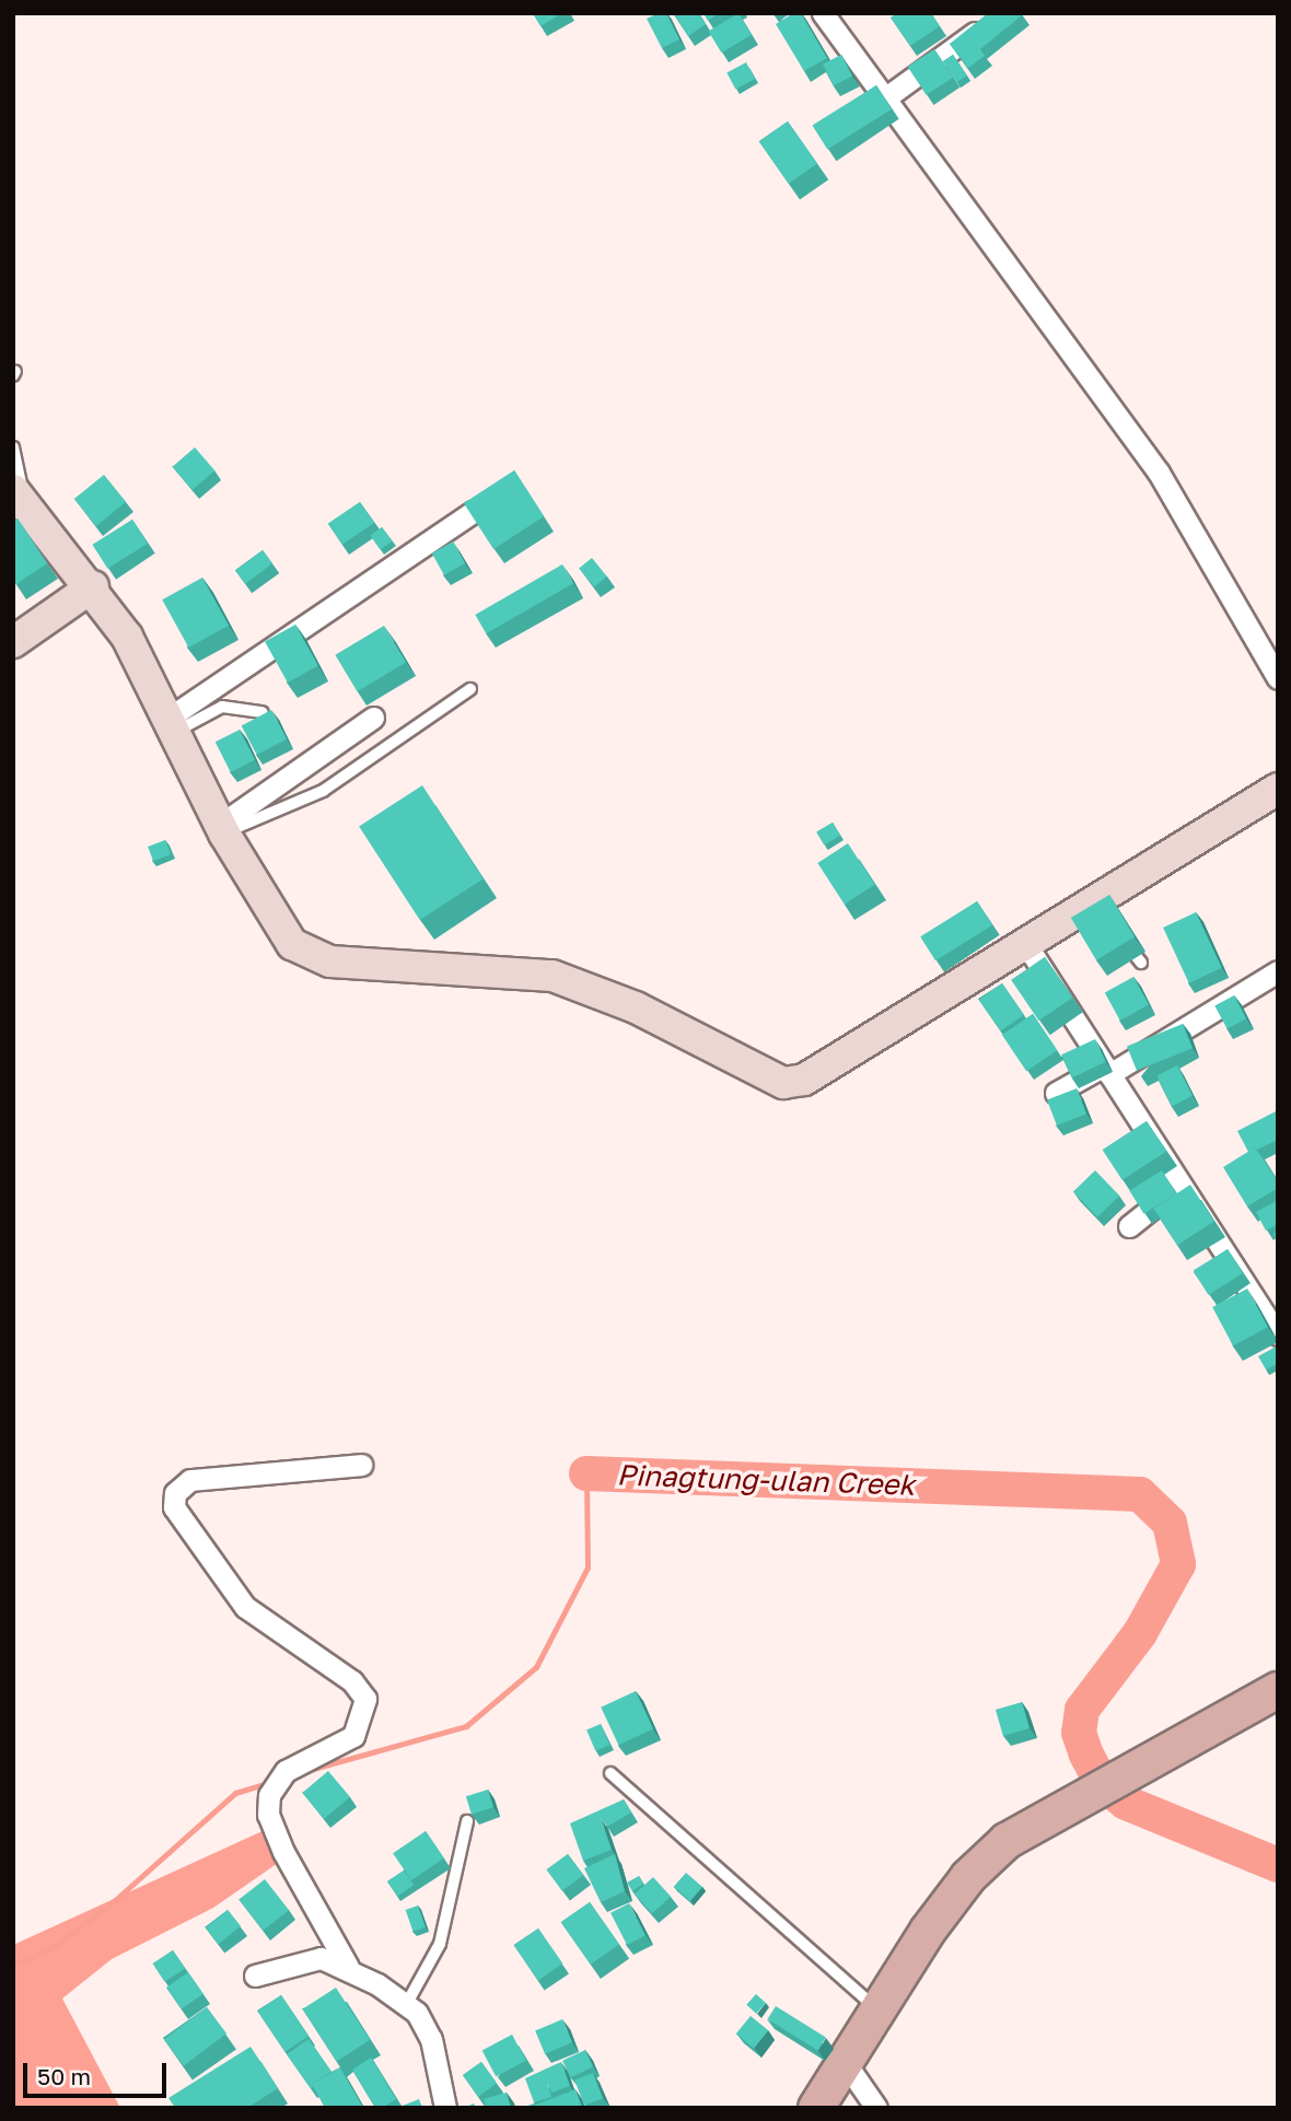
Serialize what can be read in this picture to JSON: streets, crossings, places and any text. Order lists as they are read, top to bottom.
{
  "water": ["Pinagtung-ulan Creek"],
  "scale_bar": "50 m"
}
